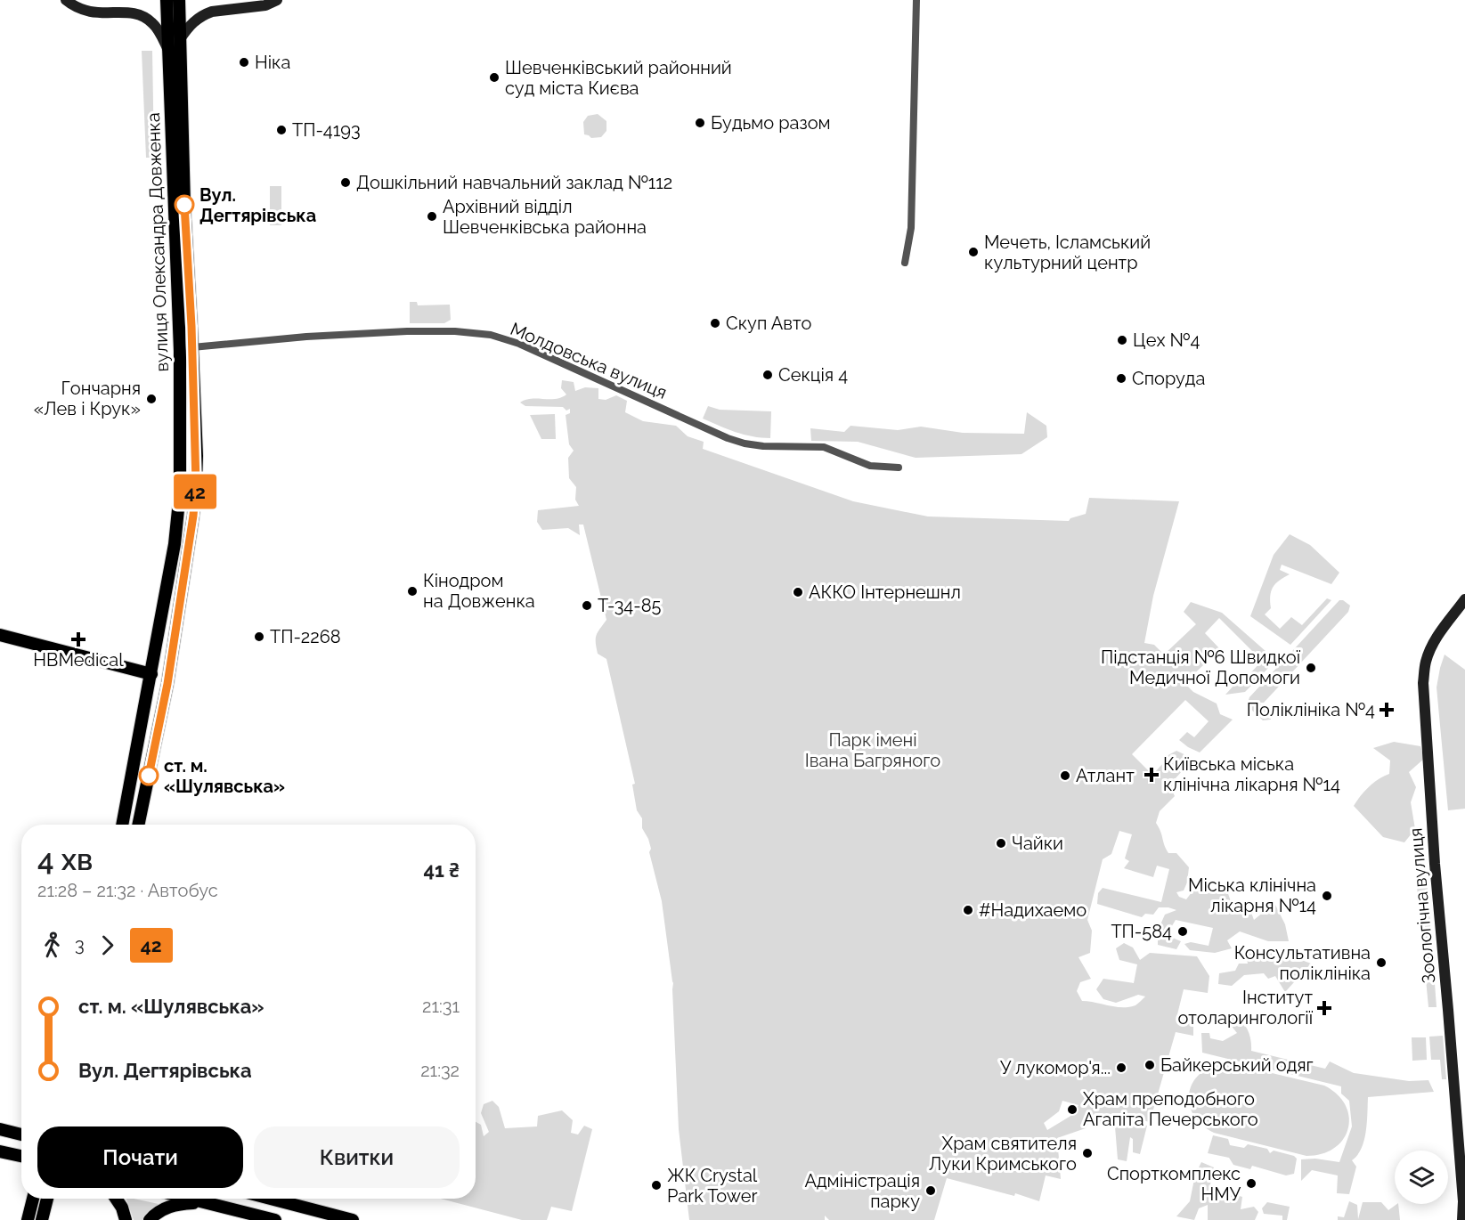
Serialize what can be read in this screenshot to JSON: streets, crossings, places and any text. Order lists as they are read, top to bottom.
{
  "streets": {
    "main road": ["вулиця Олександра Довженка"],
    "street": ["Молдовська вулиця", "Зоологічна вулиця"]
  },
  "crossings": [
    ["вулиця Олександра Довженка", "Молдовська вулиця"]
  ],
  "parks": ["Парк імені Івана Багряного"],
  "places": {
    "other": [
      "Ніка",
      "Шевченківський районний суд міста Києва",
      "Будьмо разом",
      "ТП-4193",
      "Дошкільний навчальний заклад №112",
      "Вул. Дегтярівська",
      "Архівний відділ Шевченківська районна",
      "Мечеть, Ісламський культурний центр",
      "Скуп Авто",
      "Цех №4",
      "Секція 4",
      "Споруда",
      "Гончарня «Лев і Крук»",
      "Кінодром на Довженка",
      "АККО Інтернешнл",
      "Т-34-85",
      "ТП-2268",
      "Підстанція №6 Швидкої Медичної Допомоги",
      "ст. м. «Шулявська»",
      "Атлант",
      "Чайки",
      "Міська клінічна лікарня №14",
      "#Надихаемо",
      "ТП-584",
      "Консультативна поліклініка",
      "Байкерський одяг",
      "У лукомор'я...",
      "Храм преподобного Агапіта Печерського",
      "Храм святителя Луки Кримського",
      "Спорткомплекс НМУ",
      "ЖК Crystal Park Tower",
      "Адміністрація парку"
    ],
    "health": [
      "HBMedical",
      "Поліклініка №4",
      "Київська міська клінічна лікарня №14",
      "Інститут отоларингології"
    ]
  },
  "lines": ["bus line 42"],
  "page": {
    "on_map": "42",
    "heading": ["4 хв", "21:28 – 21:32 · Автобус", "41 ₴"],
    "legs": ["3", "42"],
    "list": [
      {
        "name": "ст. м. «Шулявська»",
        "value": "21:31"
      },
      {
        "name": "Вул. Дегтярівська",
        "value": "21:32"
      }
    ],
    "buttons": ["Почати", "Квитки"]
  }
}
